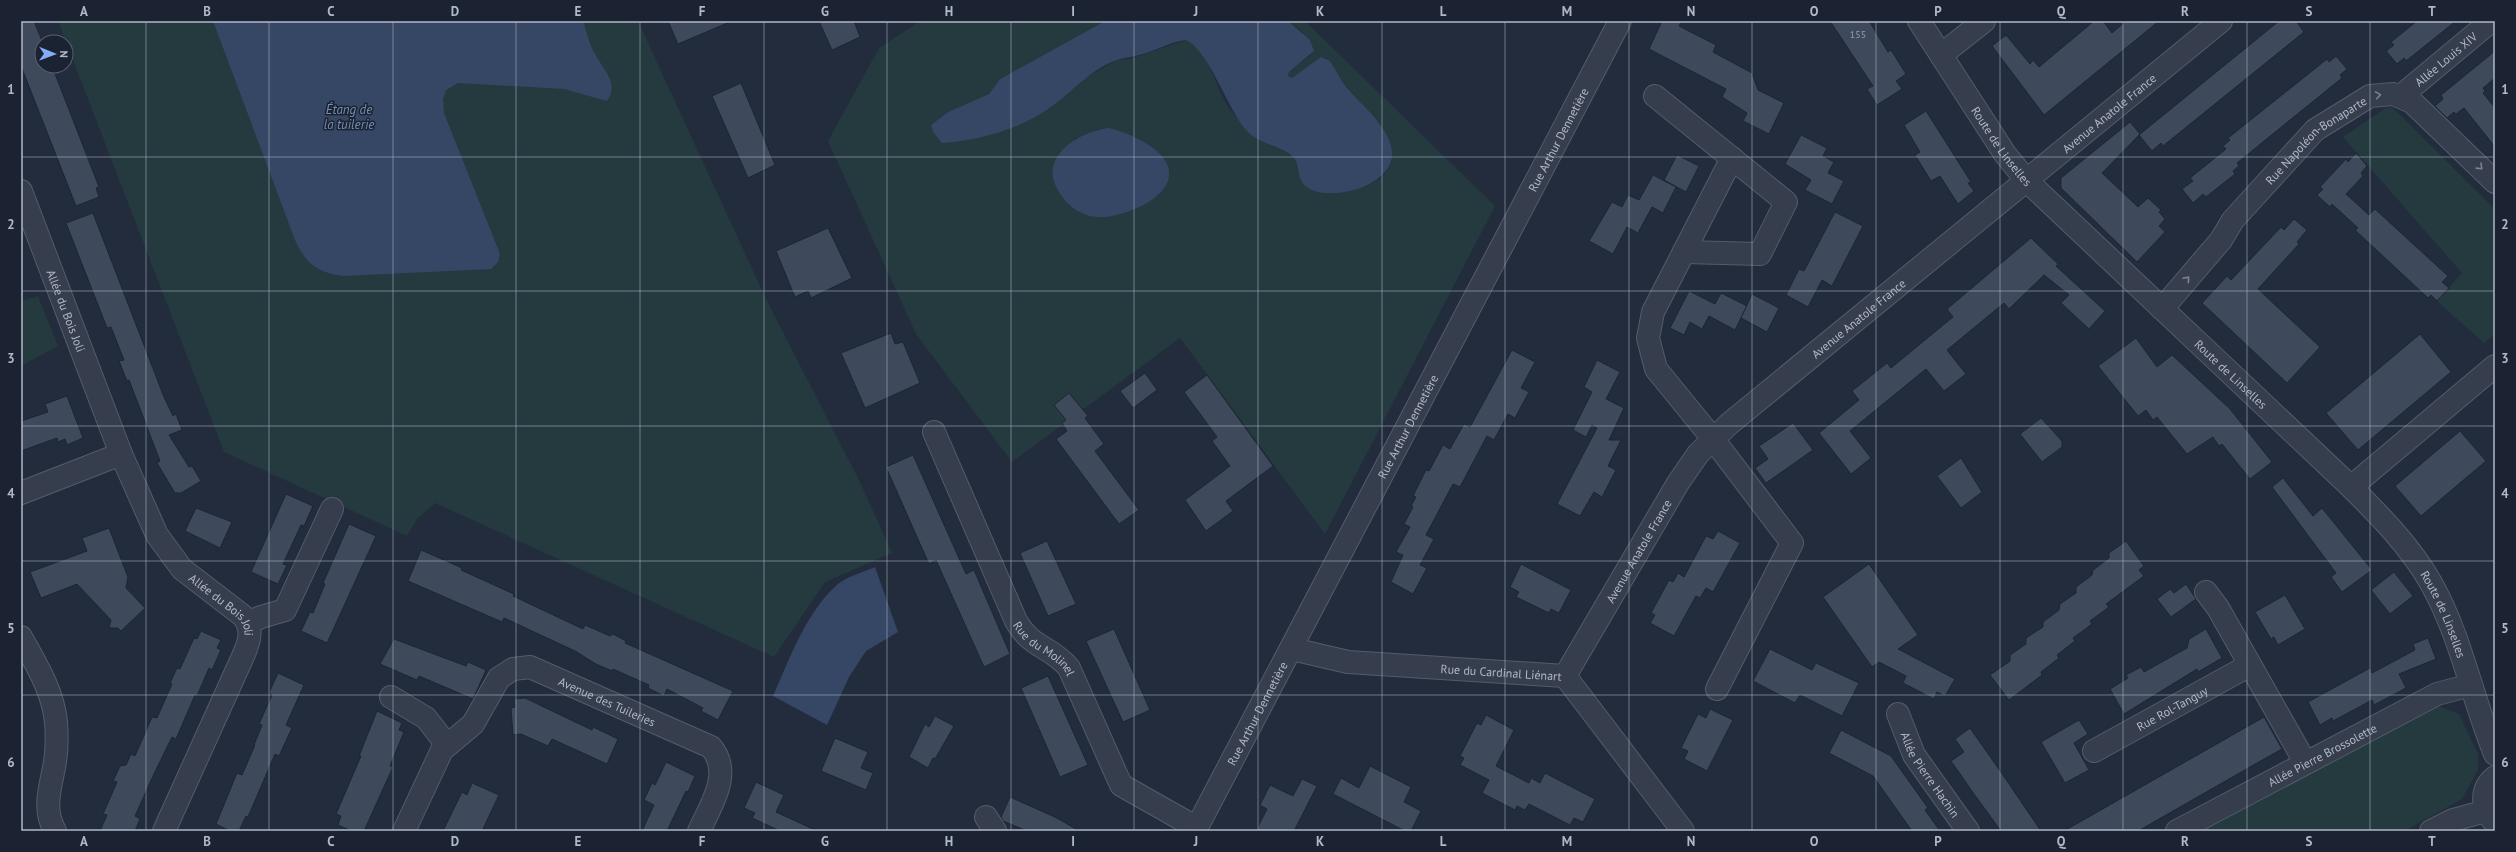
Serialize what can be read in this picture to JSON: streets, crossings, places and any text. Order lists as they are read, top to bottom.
{
  "streets": {
    "street": [
      "Allée Louis XIV",
      "Avenue Anatole France",
      "Rue Arthur Dennetière",
      "Rue Napoléon-Bonaparte",
      "Route de Linselles",
      "Allée du Bois Joli",
      "Rue du Molinel",
      "Rue du Cardinal Liénart",
      "Avenue des Tuileries",
      "Rue Rol-Tanguy",
      "Allée Pierre Brossolette",
      "Allée Pierre Hachin"
    ]
  },
  "crossings": [
    ["Allée Louis XIV", "Rue Napoléon-Bonaparte"],
    ["Avenue Anatole France", "Route de Linselles"],
    ["Avenue Anatole France", "Rue du Cardinal Liénart"],
    ["Rue Arthur Dennetière", "Rue du Molinel"],
    ["Rue Arthur Dennetière", "Rue du Cardinal Liénart"],
    ["Rue Napoléon-Bonaparte", "Route de Linselles"],
    ["Route de Linselles", "Allée Pierre Brossolette"]
  ],
  "water": ["Étang de la tuilerie"],
  "house_numbers": ["155"],
  "north": "right",
  "grid": {
    "columns": [
      "A",
      "B",
      "C",
      "D",
      "E",
      "F",
      "G",
      "H",
      "I",
      "J",
      "K",
      "L",
      "M",
      "N",
      "O",
      "P",
      "Q",
      "R",
      "S",
      "T"
    ],
    "rows": [
      "1",
      "2",
      "3",
      "4",
      "5",
      "6"
    ]
  }
}
